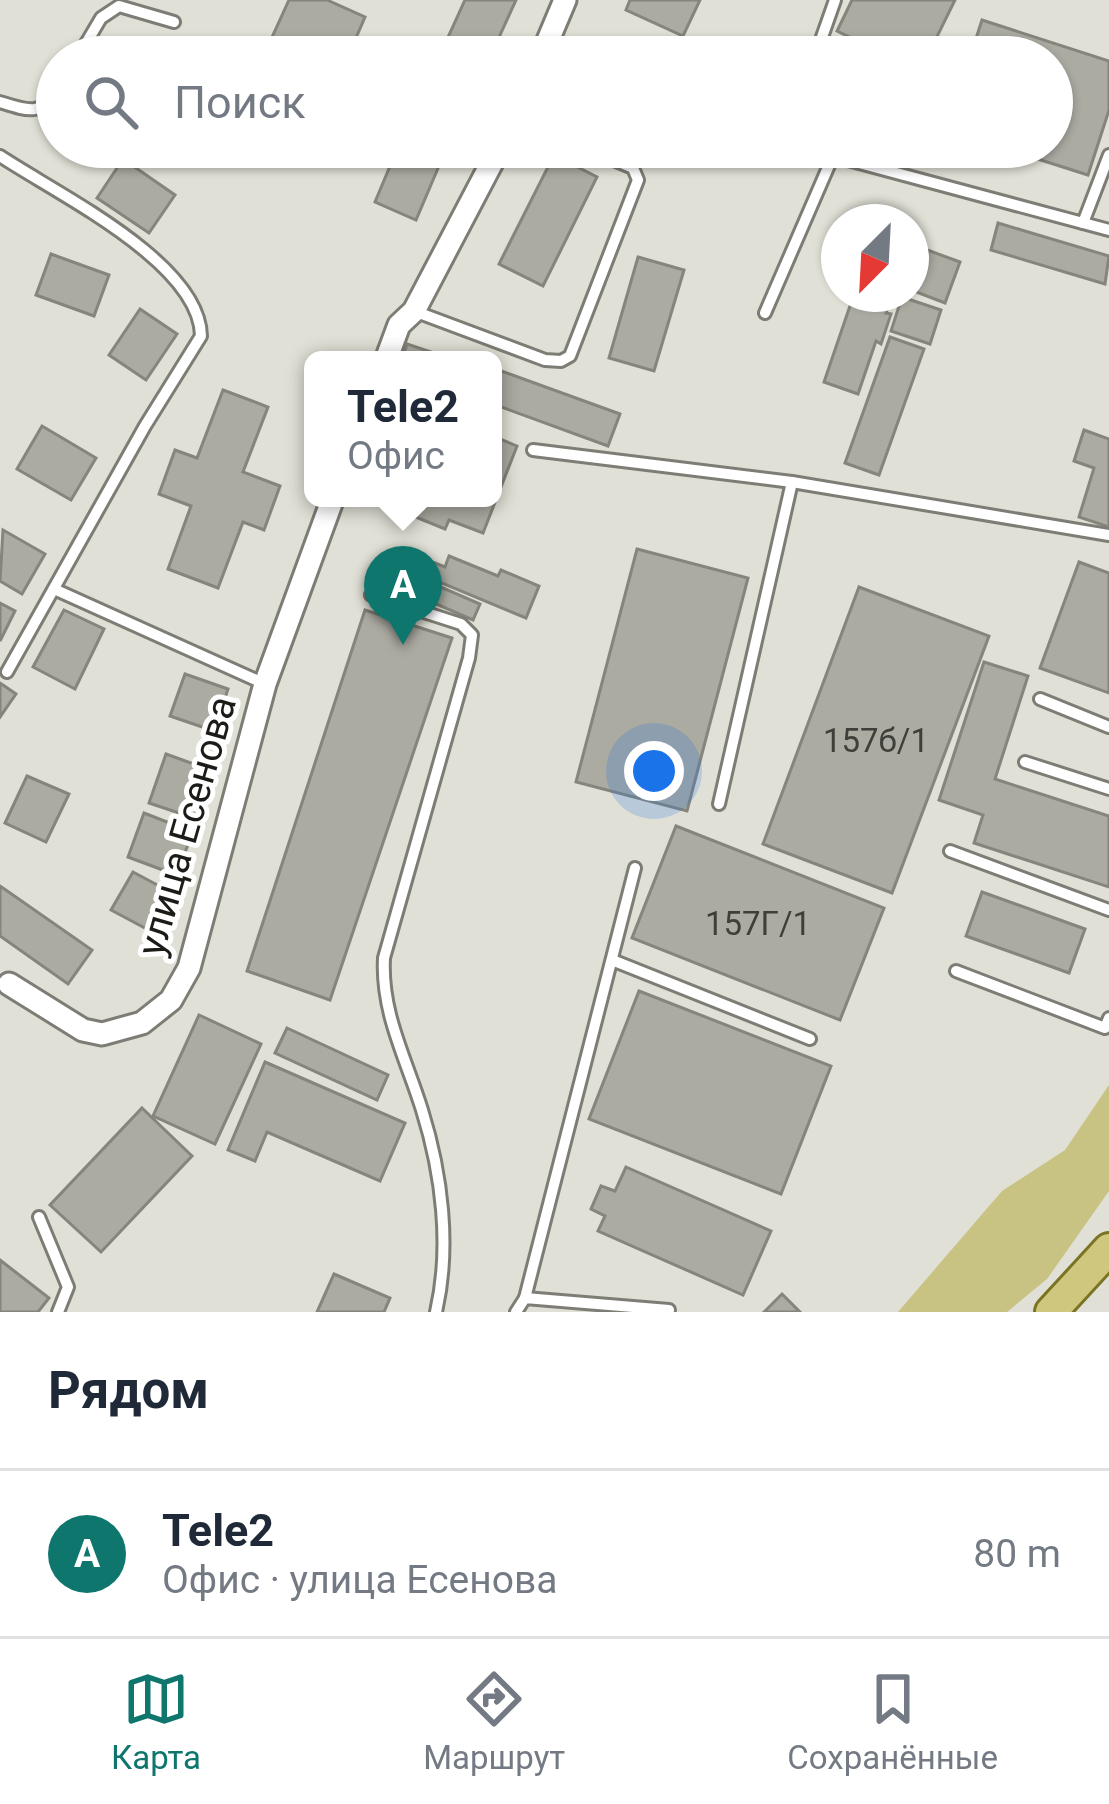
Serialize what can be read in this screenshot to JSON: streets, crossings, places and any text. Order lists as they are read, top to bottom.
{
  "streets": {
    "street": ["улица Есенова"]
  },
  "house_numbers": ["157б/1", "157Г/1"],
  "north": "bottom left",
  "page": {
    "search": "Поиск",
    "popup": ["Tele2", "Офис"],
    "pins": "A",
    "heading": "Рядом",
    "list": [
      {
        "mark": "A",
        "name": "Tele2",
        "note": "Офис · улица Есенова",
        "value": "80 m"
      }
    ],
    "nav": ["Карта", "Маршрут", "Сохранённые"]
  }
}
